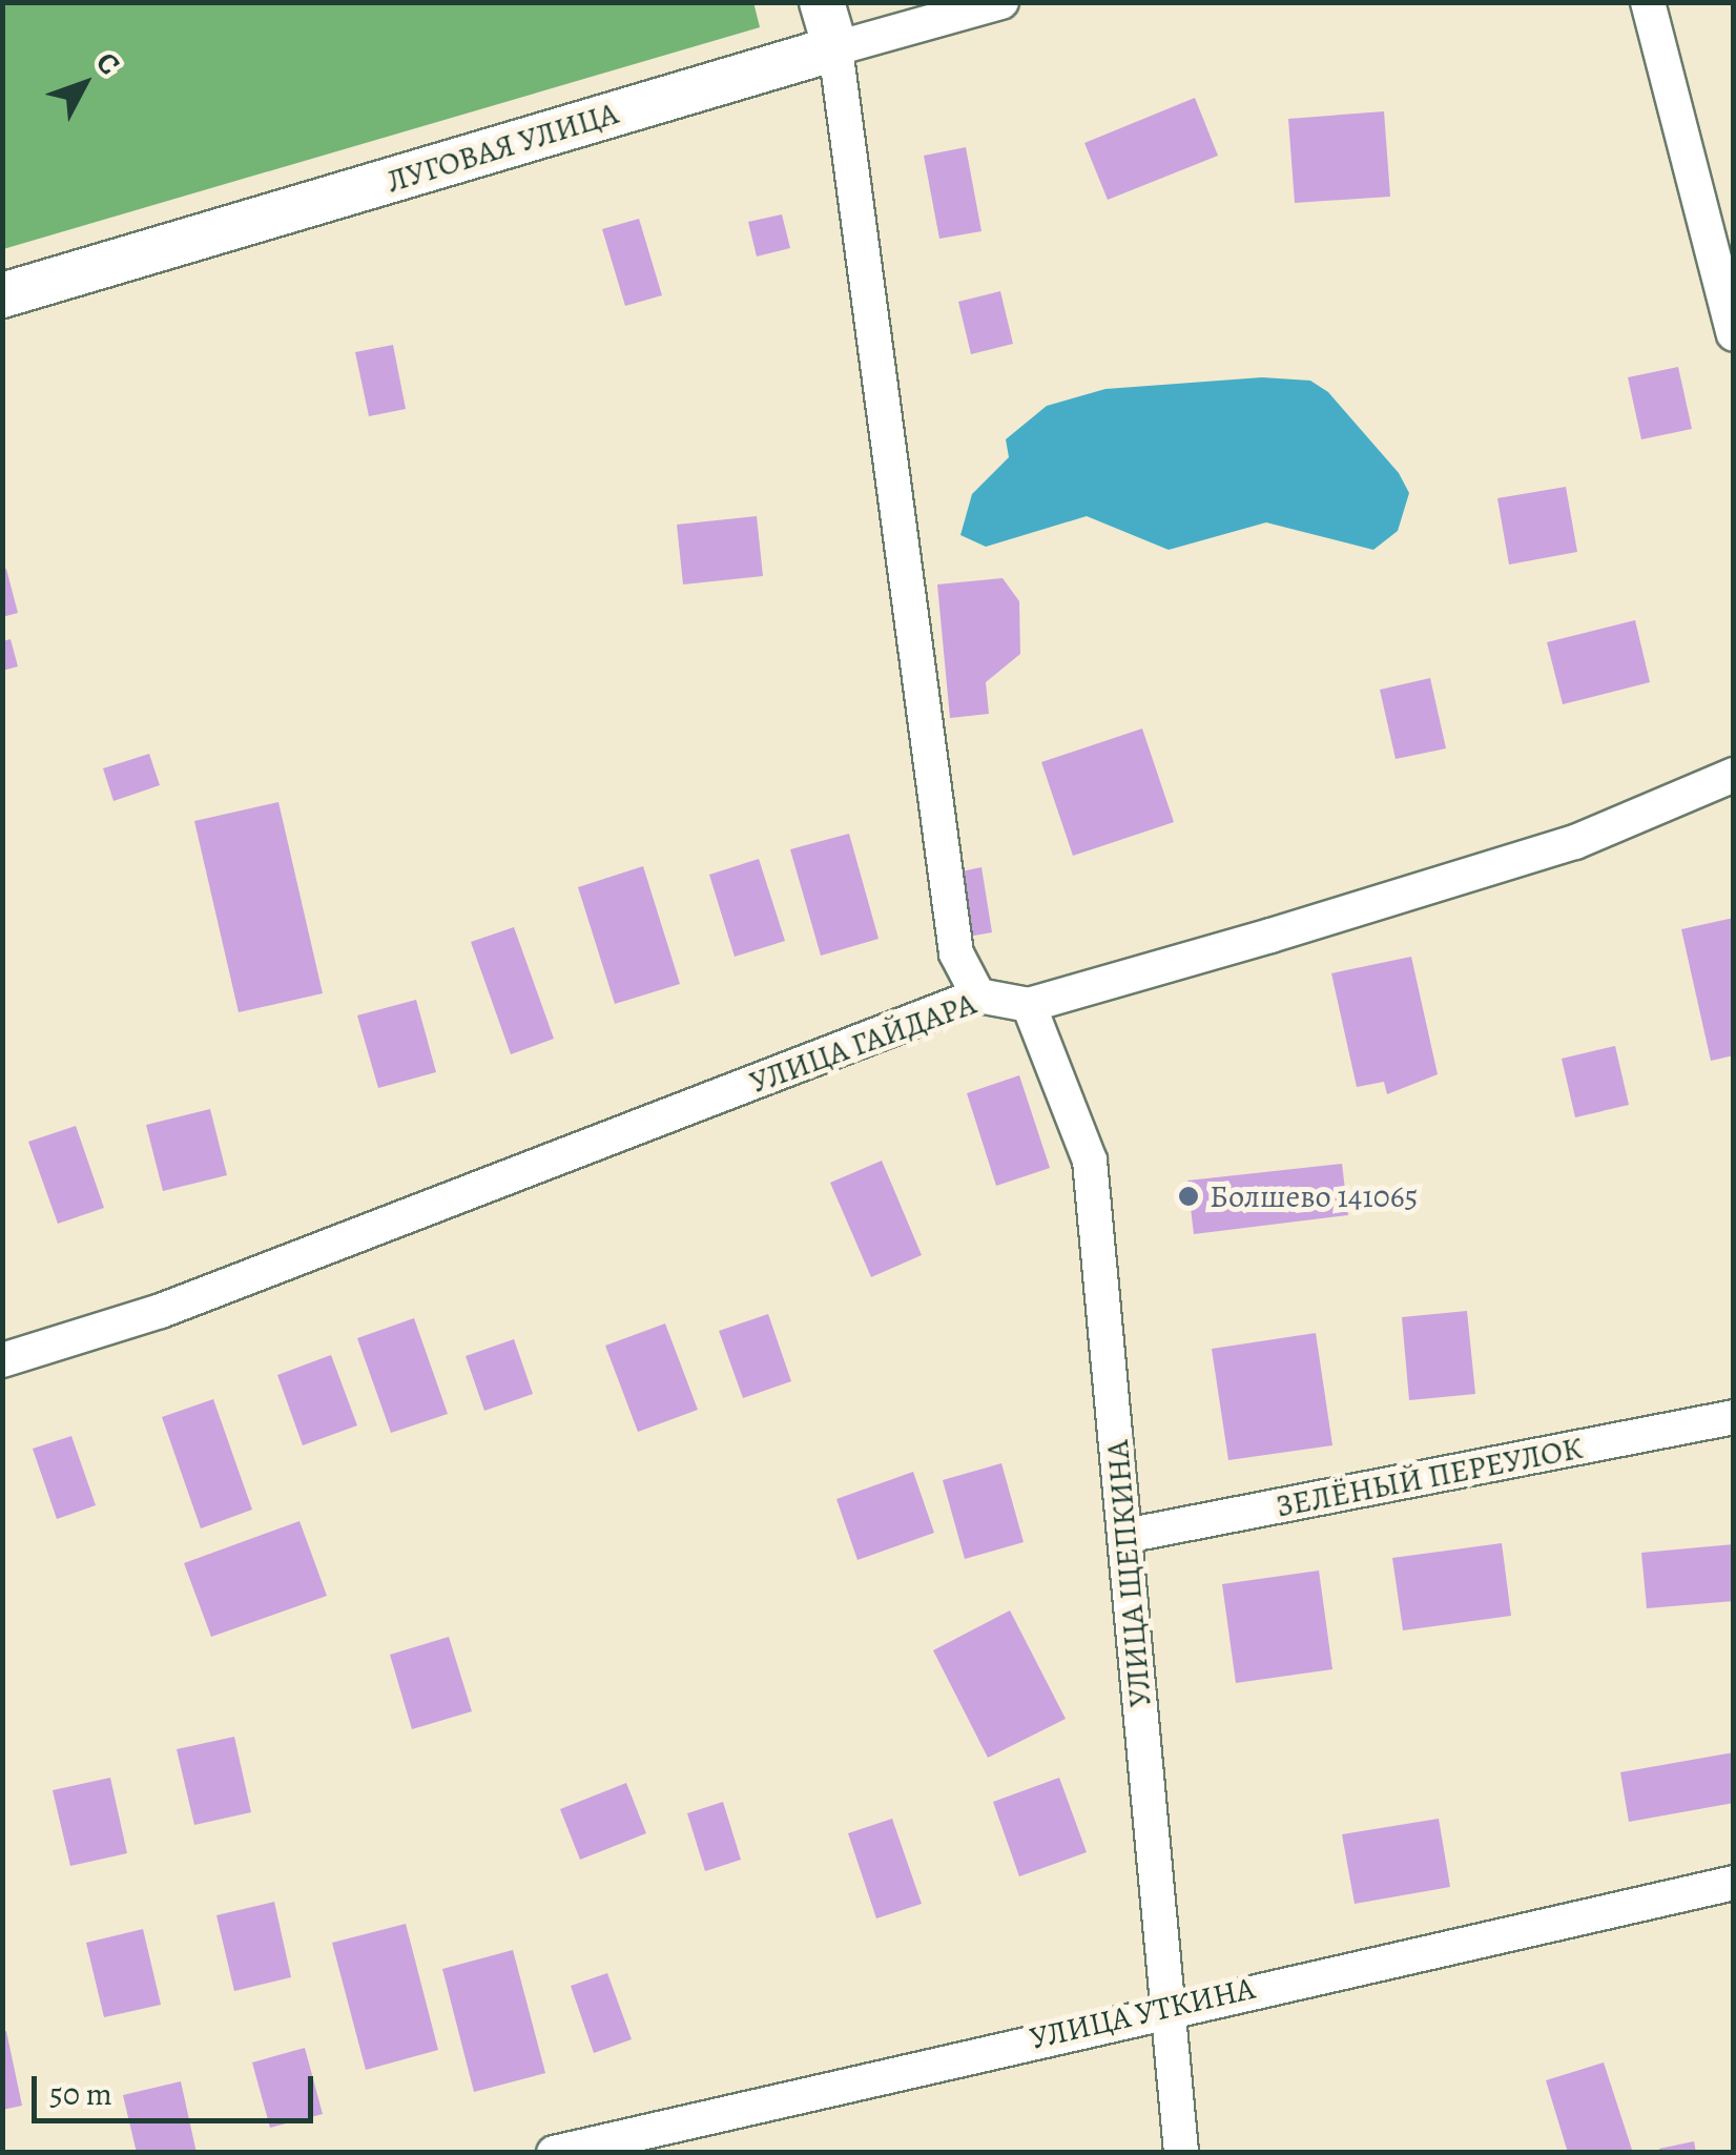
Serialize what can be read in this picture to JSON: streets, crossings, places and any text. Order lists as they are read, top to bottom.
{
  "streets": {
    "street": [
      "ЛУГОВАЯ УЛИЦА",
      "УЛИЦА ГАЙДАРА",
      "ЗЕЛЁНЫЙ ПЕРЕУЛОК",
      "УЛИЦА ЩЕПКИНА",
      "УЛИЦА УТКИНА"
    ]
  },
  "crossings": [
    ["УЛИЦА ГАЙДАРА", "УЛИЦА ЩЕПКИНА"],
    ["ЗЕЛЁНЫЙ ПЕРЕУЛОК", "УЛИЦА ЩЕПКИНА"],
    ["УЛИЦА ЩЕПКИНА", "УЛИЦА УТКИНА"]
  ],
  "places": ["Болшево 141065"],
  "scale_bar": "50 m",
  "north": "top right"
}
